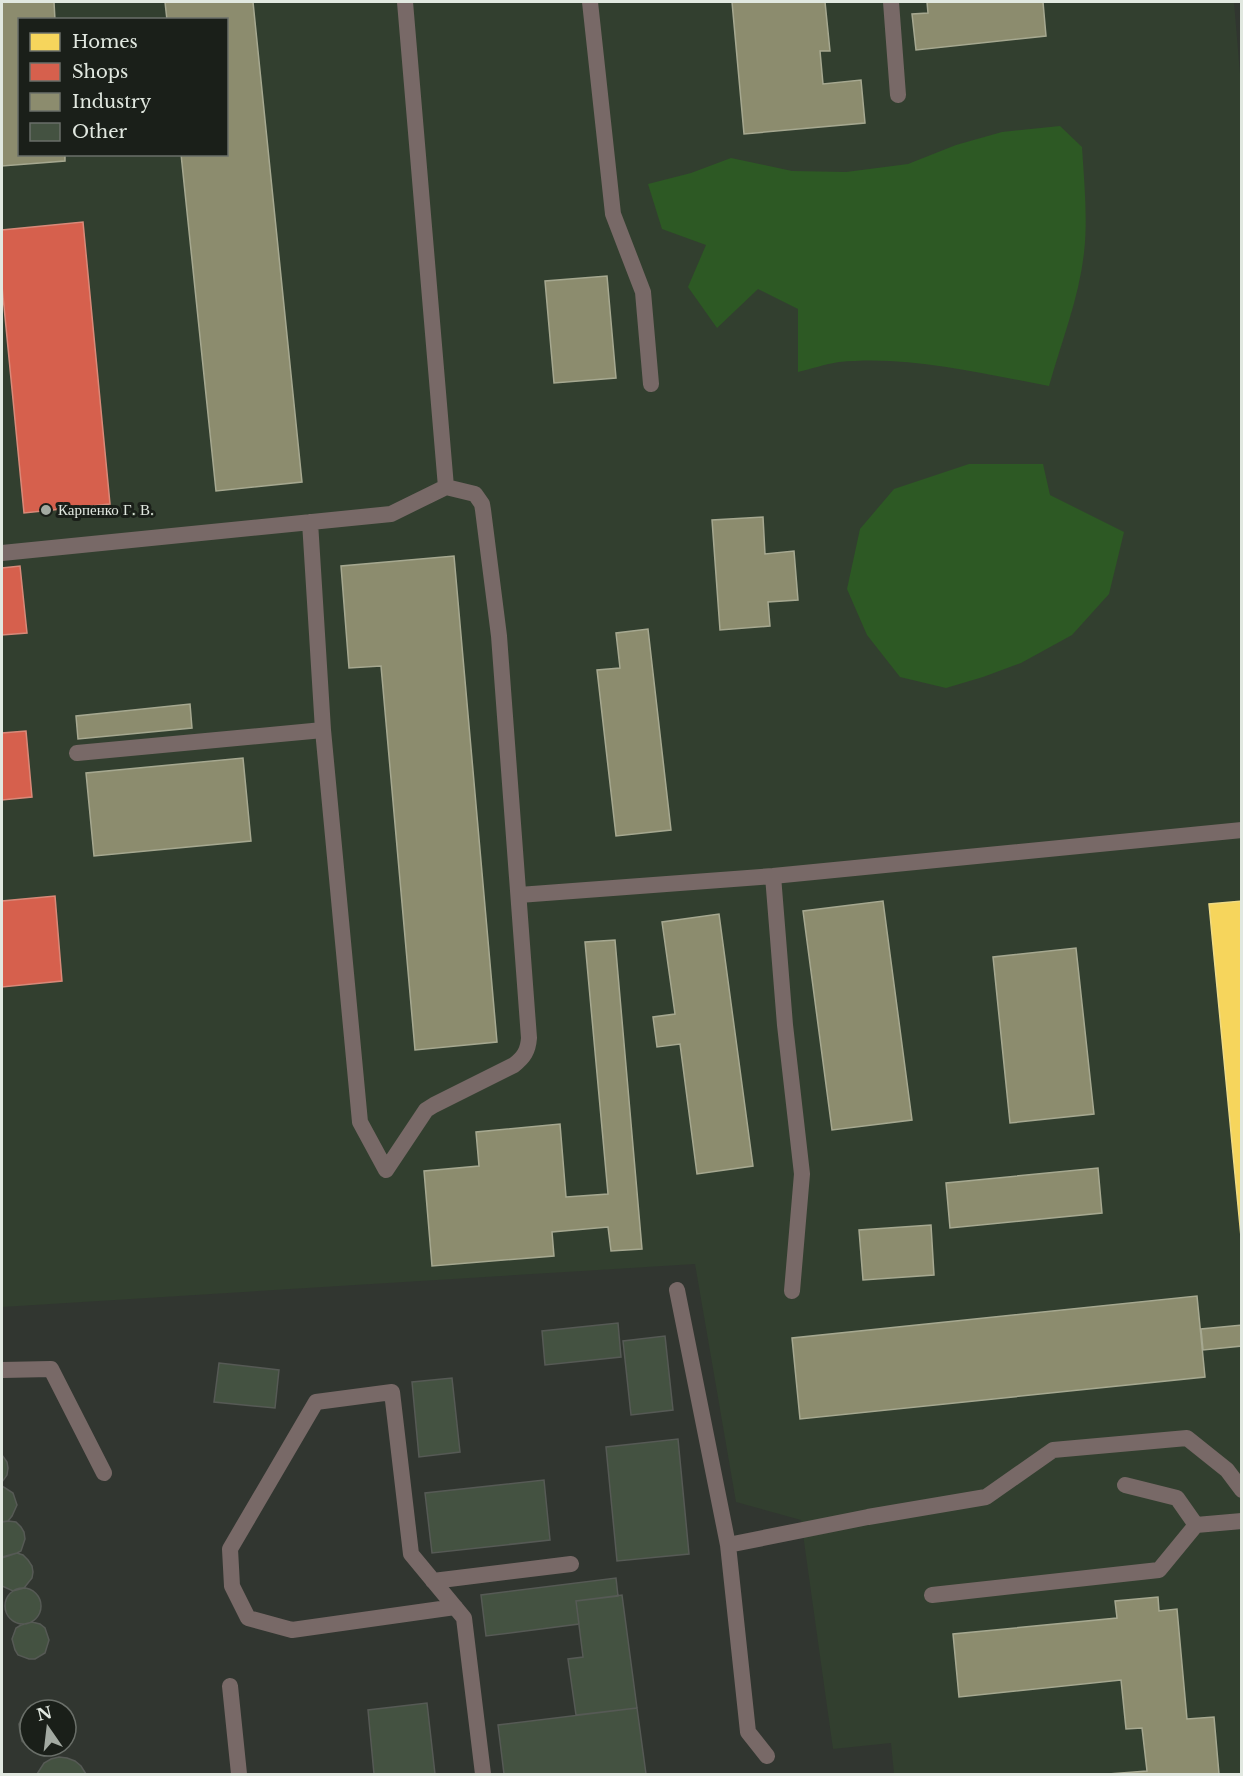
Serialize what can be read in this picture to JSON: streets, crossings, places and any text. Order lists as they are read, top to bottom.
{
  "places": ["Карпенко Г. В."],
  "legend": [
    "Homes",
    "Shops",
    "Industry",
    "Other"
  ],
  "north": "top"
}
